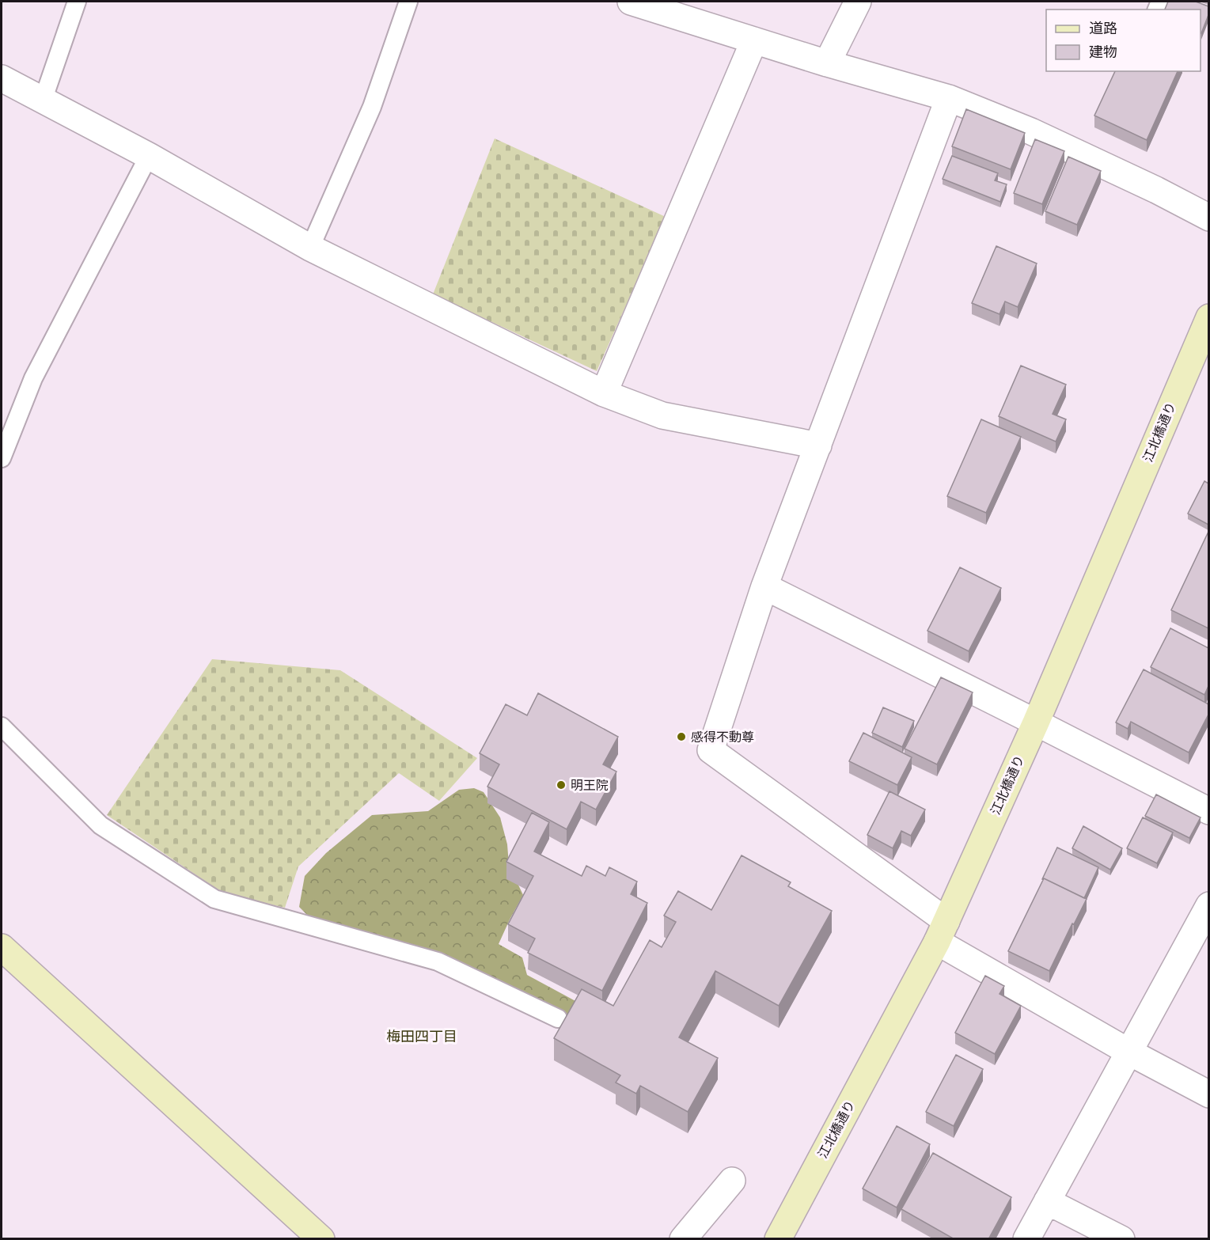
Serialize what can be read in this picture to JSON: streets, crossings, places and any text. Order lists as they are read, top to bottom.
{
  "streets": {
    "main road": ["江北橋通り"]
  },
  "districts": ["梅田四丁目"],
  "places": ["感得不動尊", "明王院"],
  "legend": ["道路", "建物"]
}
